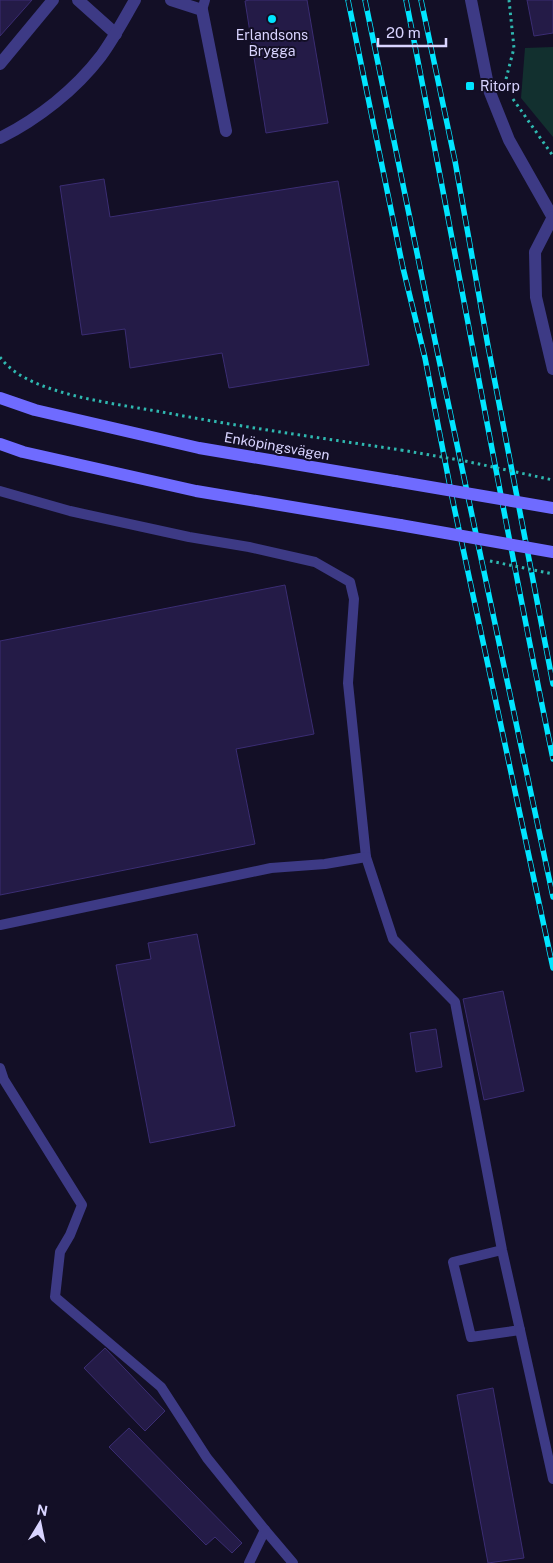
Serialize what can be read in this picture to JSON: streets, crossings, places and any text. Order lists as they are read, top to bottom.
{
  "streets": {
    "main road": ["Enköpingsvägen"]
  },
  "places": {
    "other": ["Erlandsons Brygga"],
    "transit": ["Ritorp"]
  },
  "scale_bar": "20 m",
  "north": "top"
}
